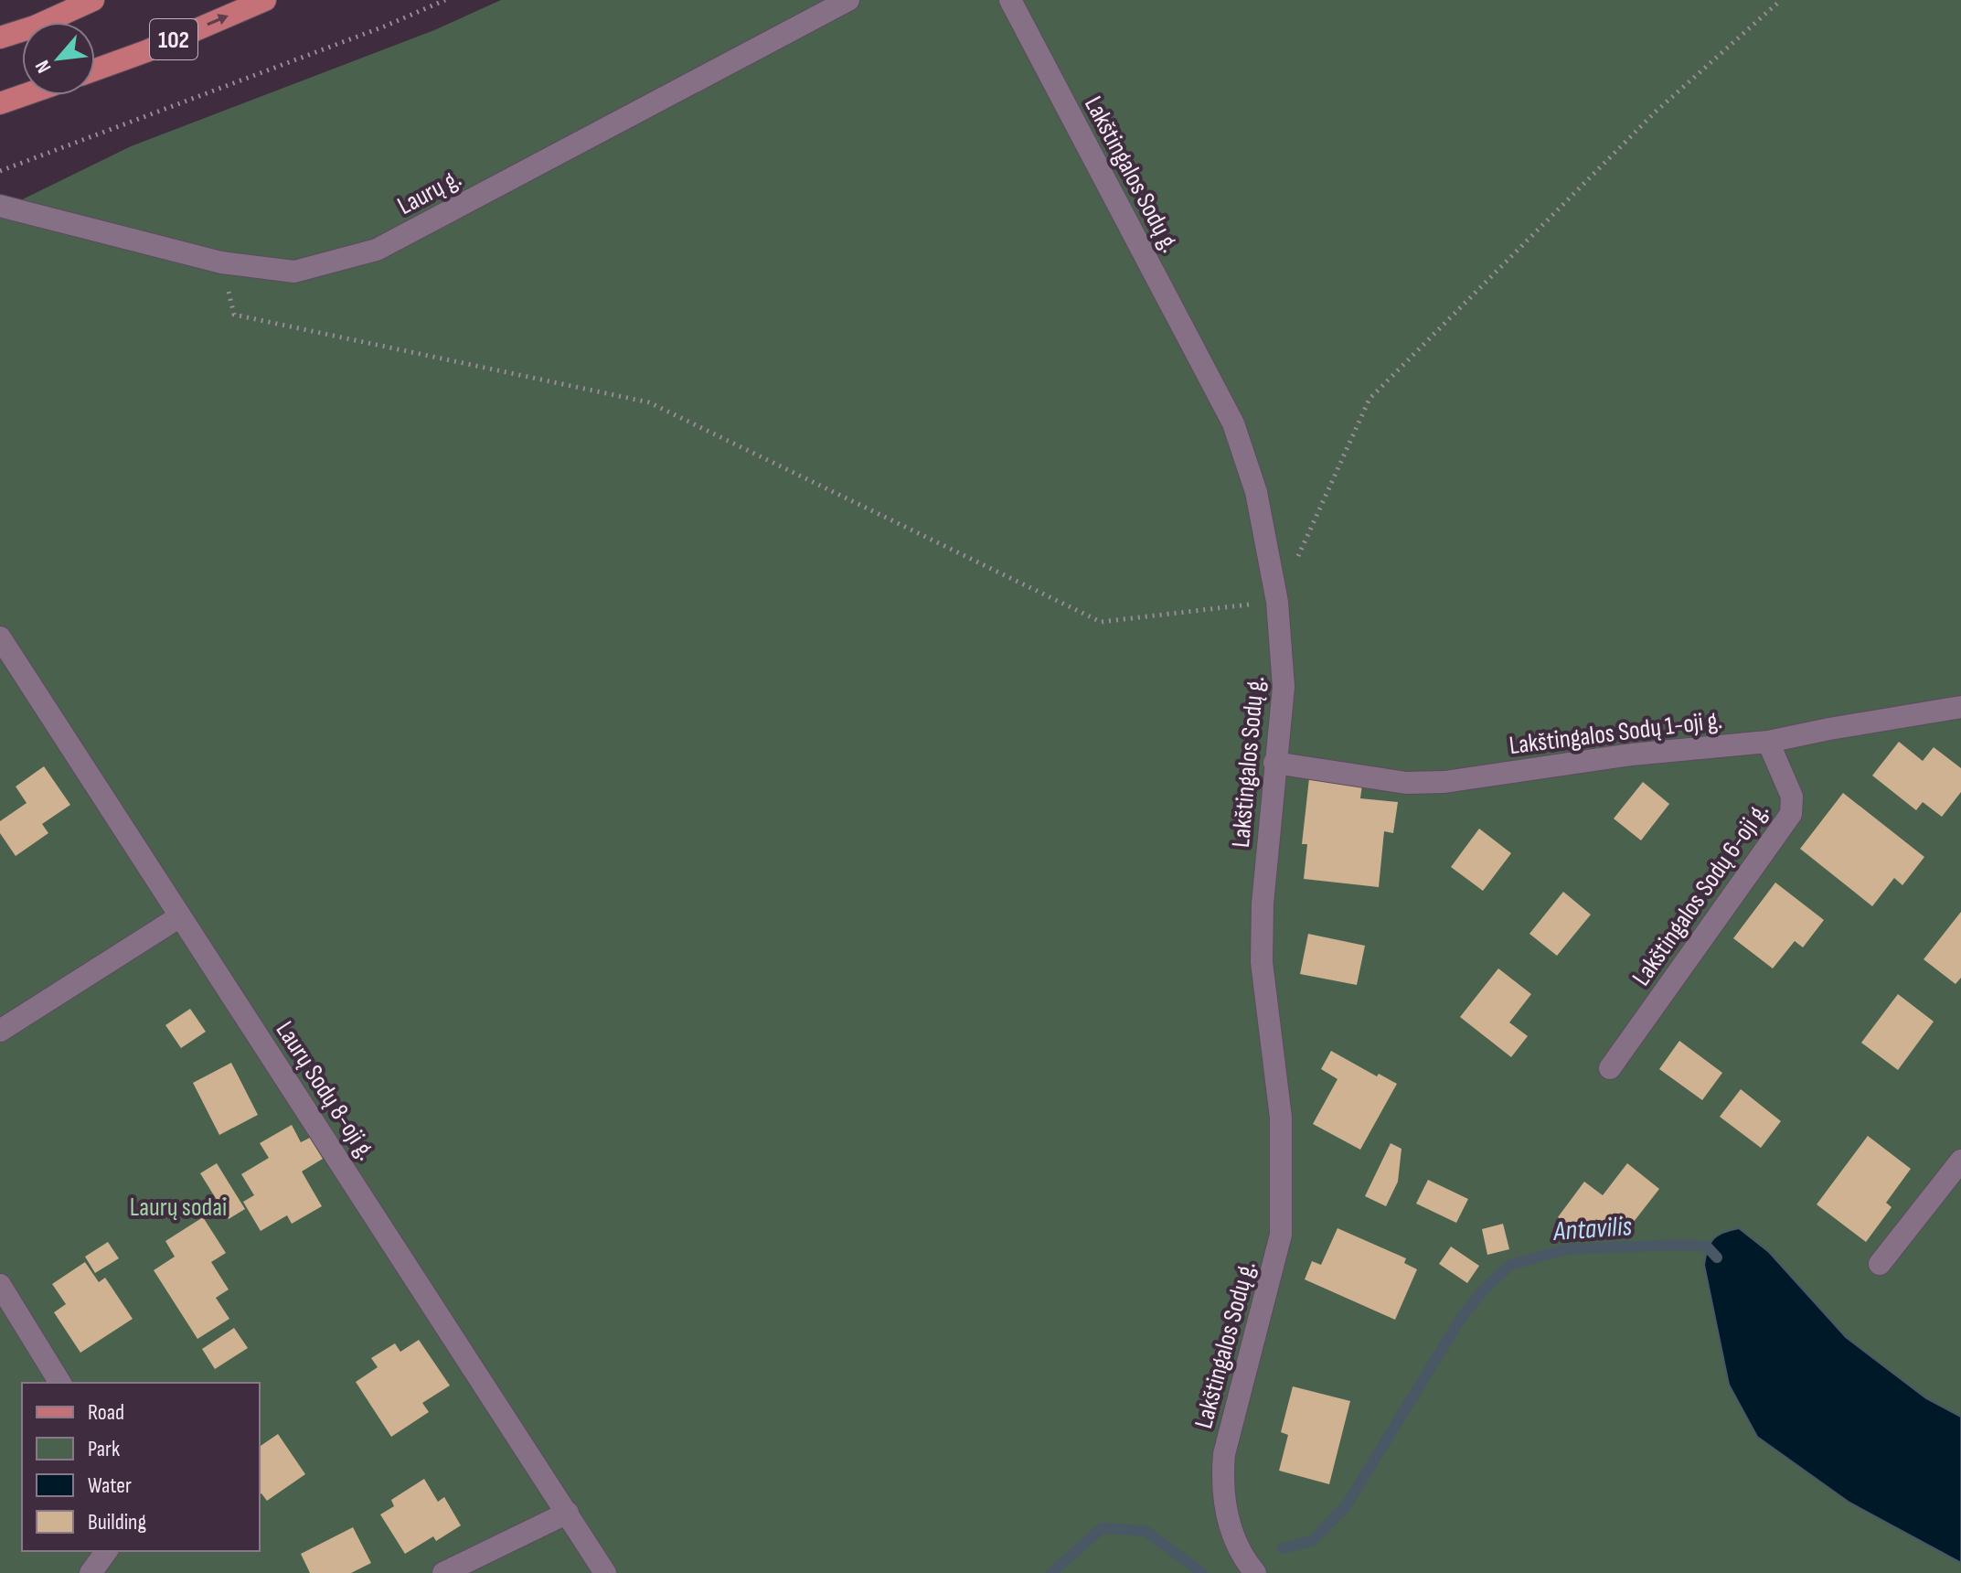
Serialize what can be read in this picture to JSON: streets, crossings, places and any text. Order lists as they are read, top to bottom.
{
  "streets": {
    "main road": ["102"],
    "street": [
      "Lakštingalos Sodų g.",
      "Laurų g.",
      "Lakštingalos Sodų 1-oji g.",
      "Lakštingalos Sodų 6-oji g.",
      "Laurų Sodų 8-oji g."
    ]
  },
  "crossings": [
    ["Lakštingalos Sodų g.", "Lakštingalos Sodų 1-oji g."],
    ["Lakštingalos Sodų 1-oji g.", "Lakštingalos Sodų 6-oji g."]
  ],
  "water": ["Antavilis"],
  "parks": ["Laurų sodai"],
  "legend": [
    "Road",
    "Park",
    "Water",
    "Building"
  ],
  "north": "bottom left"
}
